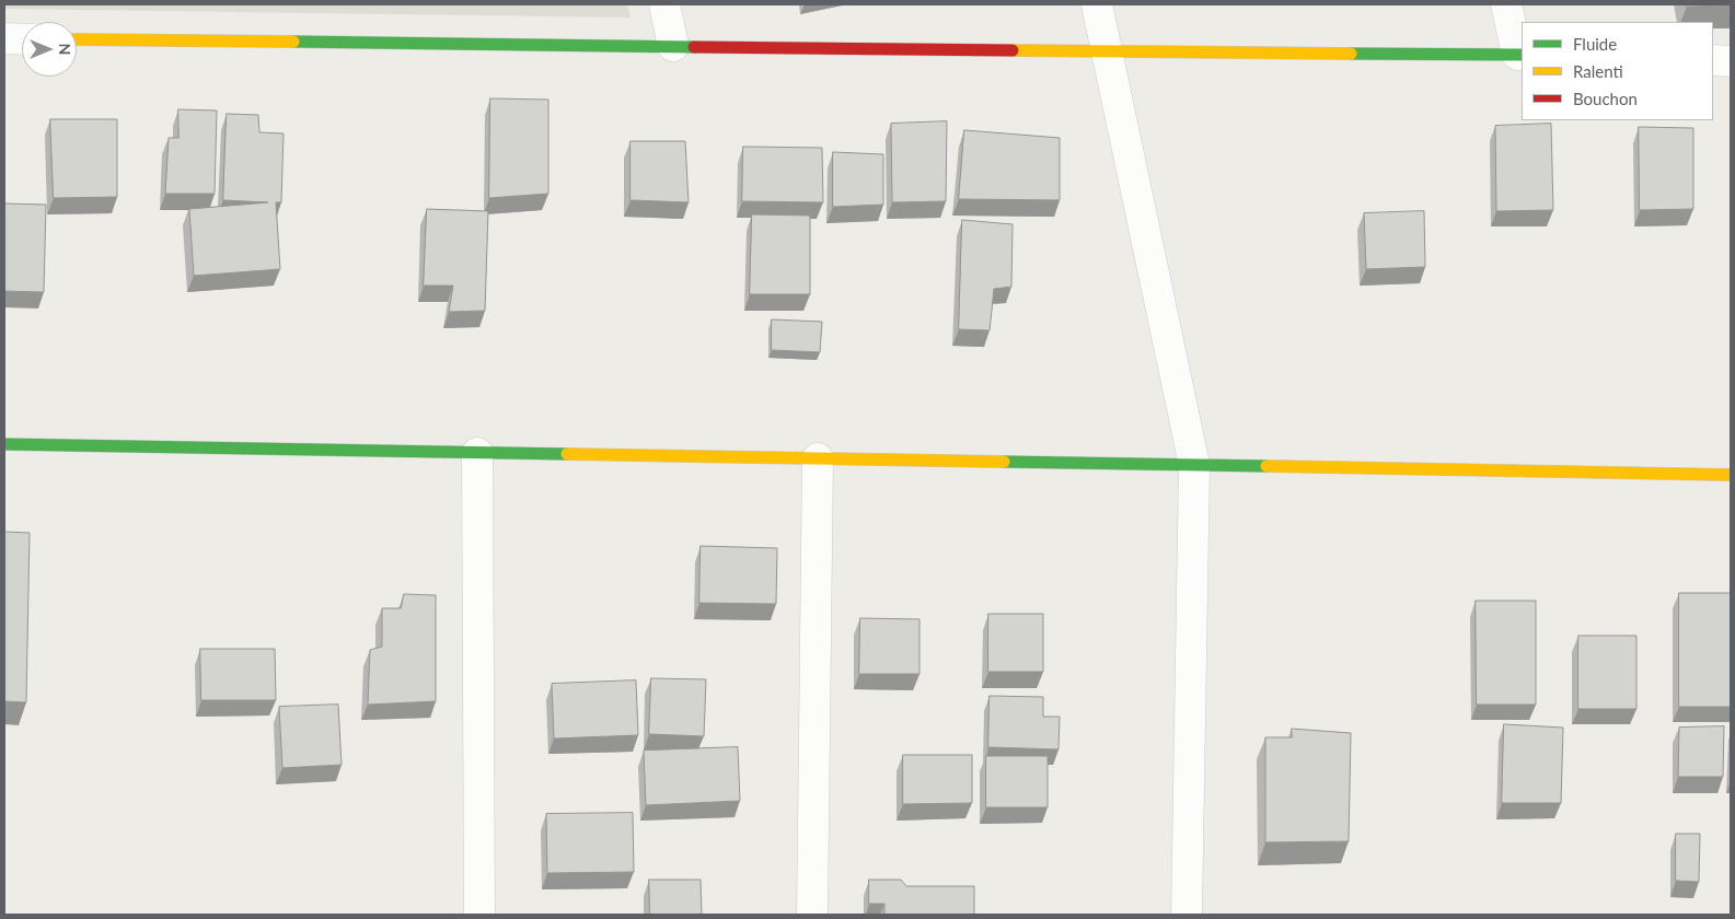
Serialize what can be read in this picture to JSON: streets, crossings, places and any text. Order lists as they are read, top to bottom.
{
  "legend": ["Fluide", "Ralenti", "Bouchon"],
  "north": "right"
}
